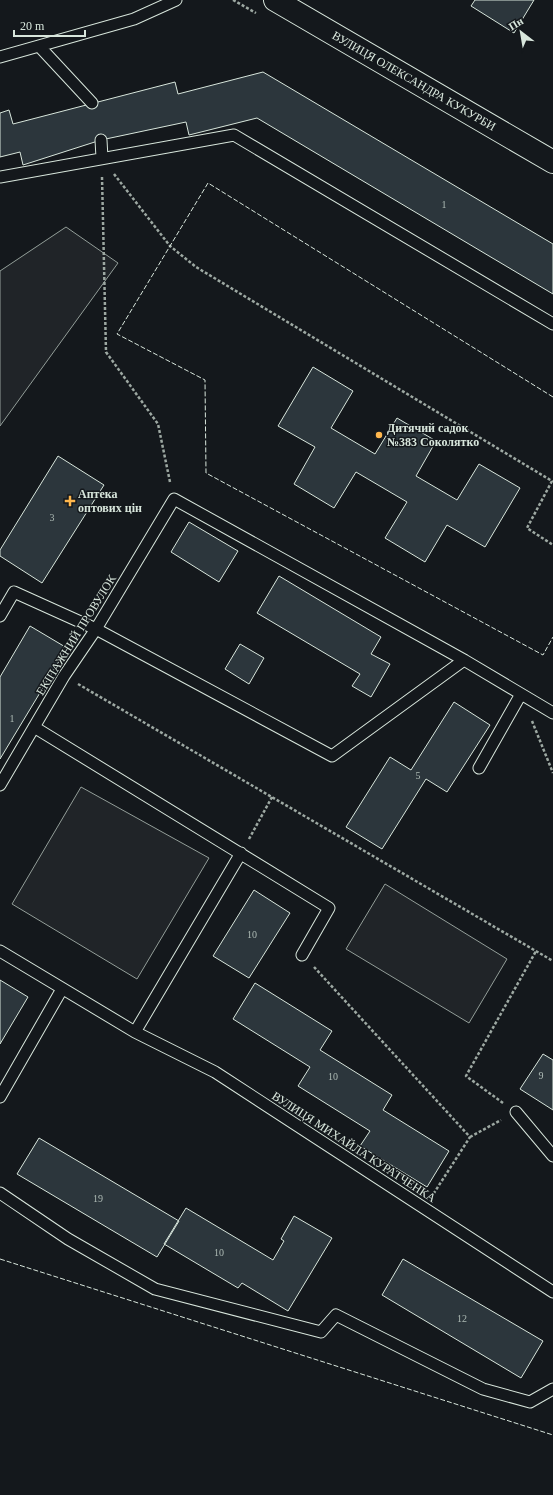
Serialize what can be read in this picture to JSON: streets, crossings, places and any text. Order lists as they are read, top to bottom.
{
  "streets": {
    "street": ["ВУЛИЦЯ ОЛЕКСАНДРА КУКУРБИ"],
    "lane": ["ЕКІПАЖНИЙ ПРОВУЛОК", "ВУЛИЦЯ МИХАЙЛА КУРАТЧЕНКА"]
  },
  "places": {
    "other": ["Дитячий садок №383 Соколятко"],
    "health": ["Аптека оптових цін"]
  },
  "house_numbers": [
    "1",
    "3",
    "1",
    "5",
    "10",
    "9",
    "10",
    "19",
    "10",
    "12"
  ],
  "scale_bar": "20 m",
  "north": "top left"
}
